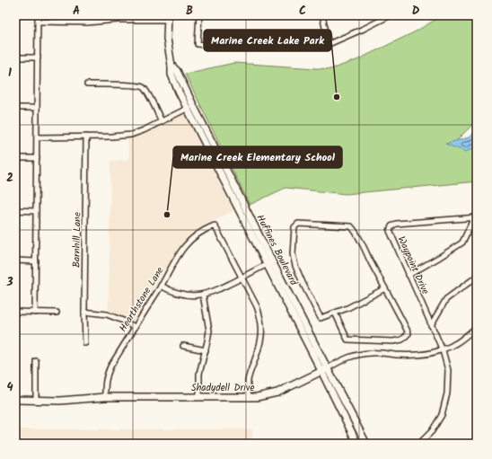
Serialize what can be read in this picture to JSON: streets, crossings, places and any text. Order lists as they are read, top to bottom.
{
  "streets": {
    "main road": ["Huffines Boulevard", "Shadydell Drive"],
    "street": ["Barnhill Lane", "Waypoint Drive", "Hearthstone Lane"]
  },
  "crossings": [
    ["Huffines Boulevard", "Shadydell Drive"],
    ["Waypoint Drive", "Shadydell Drive"],
    ["Hearthstone Lane", "Shadydell Drive"]
  ],
  "places": ["Marine Creek Lake Park", "Marine Creek Elementary School"],
  "grid": {
    "columns": [
      "A",
      "B",
      "C",
      "D"
    ],
    "rows": [
      "1",
      "2",
      "3",
      "4"
    ]
  }
}
